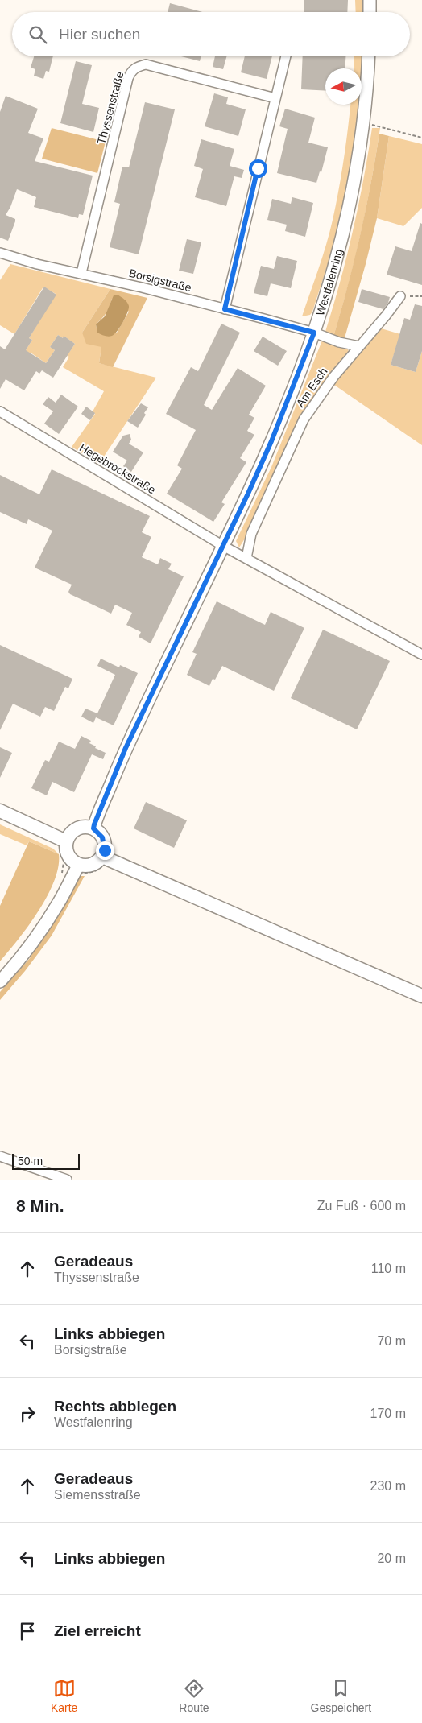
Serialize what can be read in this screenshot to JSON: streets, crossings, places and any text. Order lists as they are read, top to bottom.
{
  "streets": {
    "street": [
      "Thyssenstraße",
      "Borsigstraße",
      "Westfalenring",
      "Am Esch",
      "Hegebrockstraße"
    ]
  },
  "crossings": [
    ["Thyssenstraße", "Borsigstraße"],
    ["Borsigstraße", "Westfalenring"],
    ["Westfalenring", "Hegebrockstraße"],
    ["Am Esch", "Hegebrockstraße"]
  ],
  "scale_bar": "50 m",
  "north": "left",
  "page": {
    "search": "Hier suchen",
    "scale": "50 m",
    "heading": ["8 Min.", "Zu Fuß · 600 m"],
    "list": [
      ["Geradeaus", "Thyssenstraße", "110 m"],
      ["Links abbiegen", "Borsigstraße", "70 m"],
      ["Rechts abbiegen", "Westfalenring", "170 m"],
      ["Geradeaus", "Siemensstraße", "230 m"],
      ["Links abbiegen", "20 m"],
      "Ziel erreicht"
    ],
    "nav": ["Karte", "Route", "Gespeichert"]
  }
}
